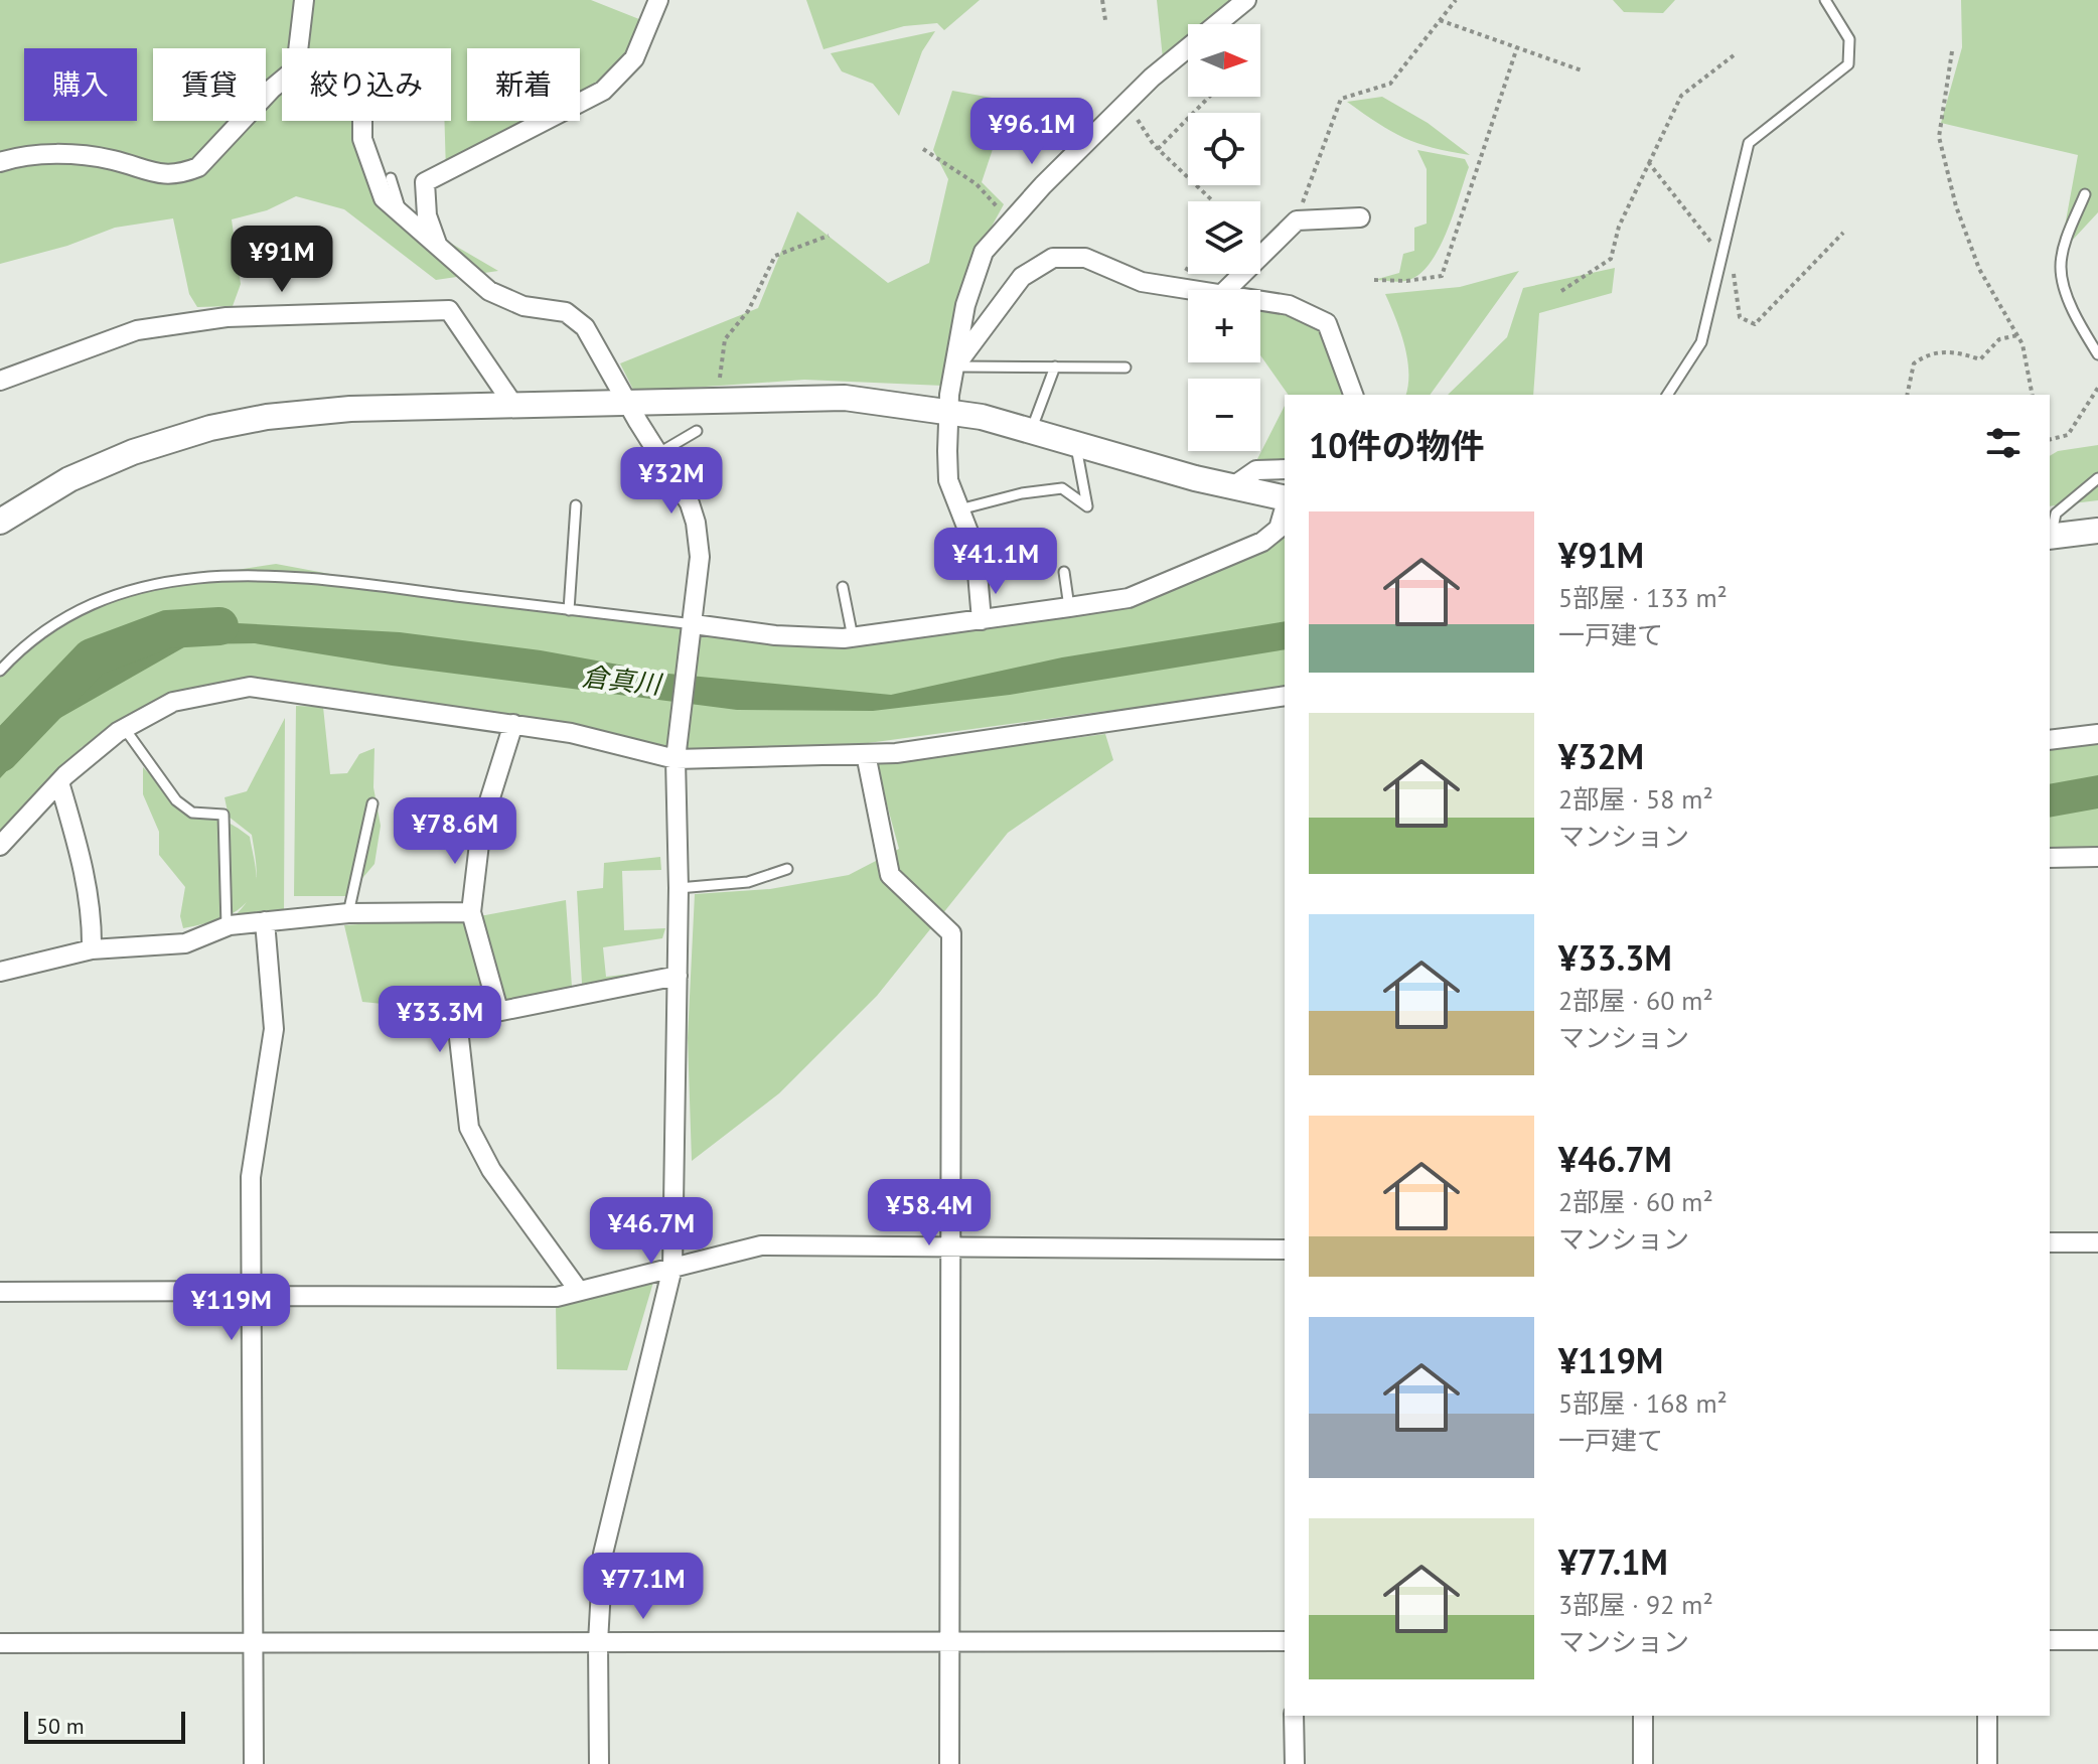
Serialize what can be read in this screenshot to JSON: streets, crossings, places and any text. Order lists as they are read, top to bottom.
{
  "water": ["倉真川"],
  "scale_bar": "50 m",
  "north": "right",
  "page": {
    "map_buttons": ["+", "−"],
    "chip": [
      "購入",
      "賃貸",
      "絞り込み",
      "新着"
    ],
    "price": [
      "¥96.1M",
      "¥91M",
      "¥32M",
      "¥41.1M",
      "¥78.6M",
      "¥33.3M",
      "¥58.4M",
      "¥46.7M",
      "¥119M",
      "¥77.1M"
    ],
    "heading": "10件の物件",
    "list": [
      {
        "name": "¥91M",
        "note": "5部屋 · 133 m² · 一戸建て"
      },
      {
        "name": "¥32M",
        "note": "2部屋 · 58 m² · マンション"
      },
      {
        "name": "¥33.3M",
        "note": "2部屋 · 60 m² · マンション"
      },
      {
        "name": "¥46.7M",
        "note": "2部屋 · 60 m² · マンション"
      },
      {
        "name": "¥119M",
        "note": "5部屋 · 168 m² · 一戸建て"
      },
      {
        "name": "¥77.1M",
        "note": "3部屋 · 92 m² · マンション"
      }
    ],
    "scale": "50 m"
  }
}
